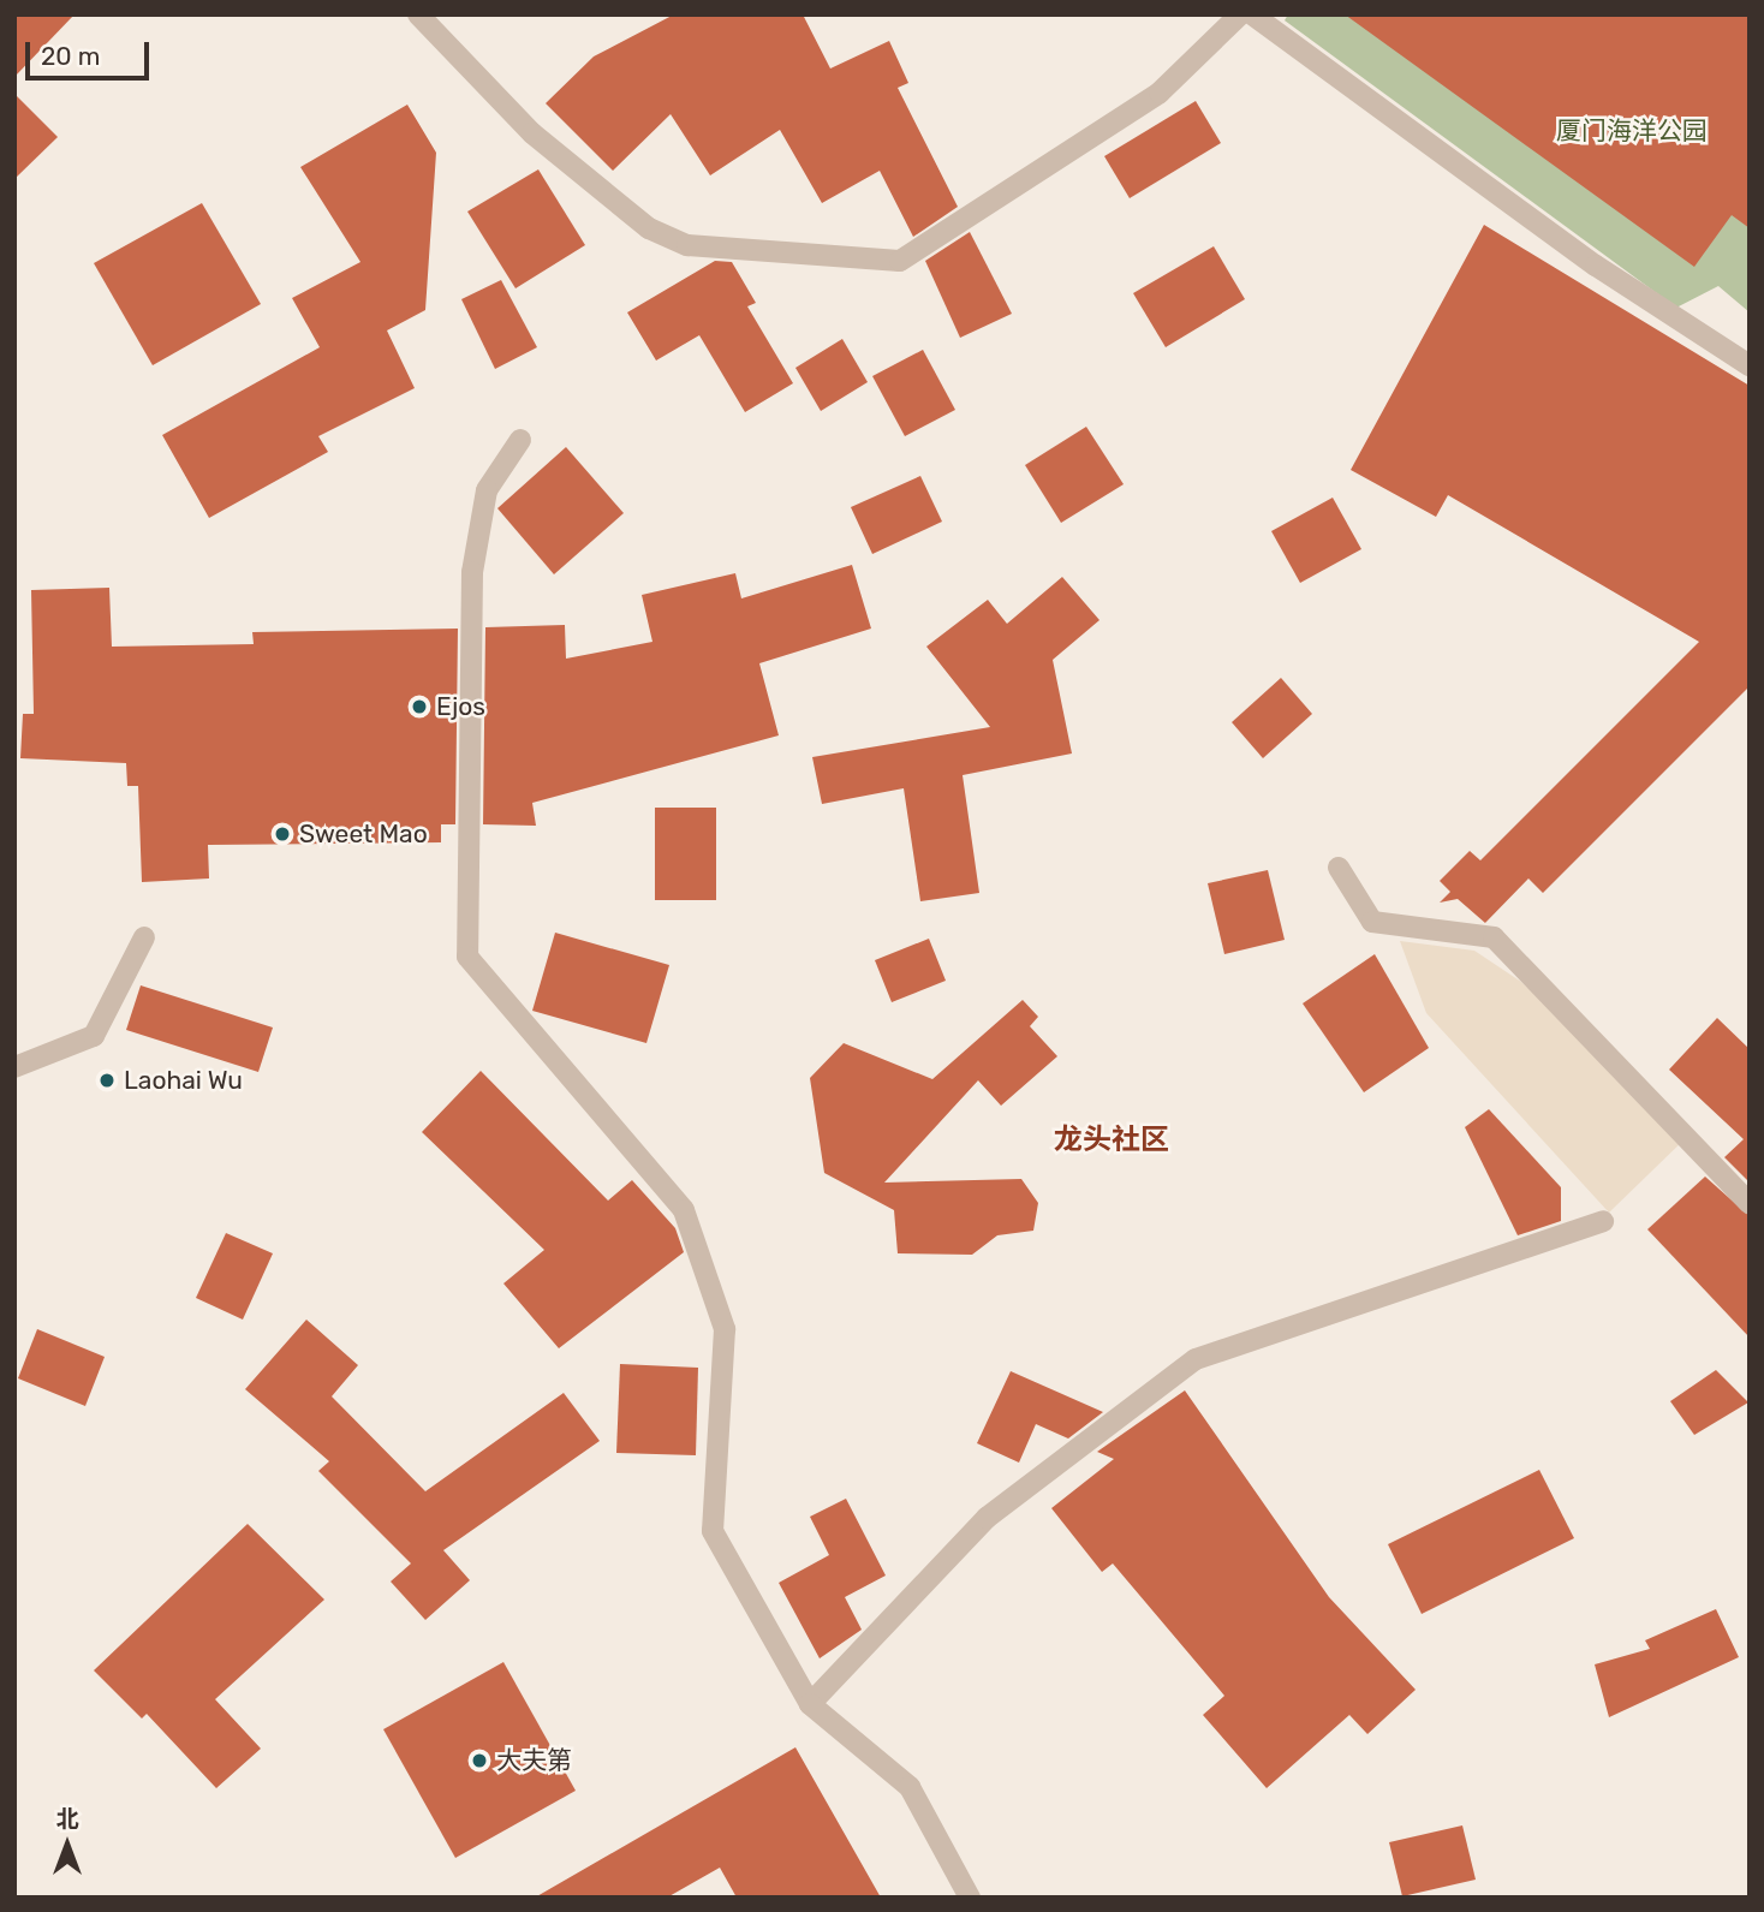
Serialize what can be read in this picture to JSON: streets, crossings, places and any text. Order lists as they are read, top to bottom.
{
  "districts": ["龙头社区"],
  "parks": ["厦门海洋公园"],
  "places": [
    "Ejos",
    "Sweet Mao",
    "Laohai Wu",
    "大夫第"
  ],
  "scale_bar": "20 m",
  "north": "top"
}
